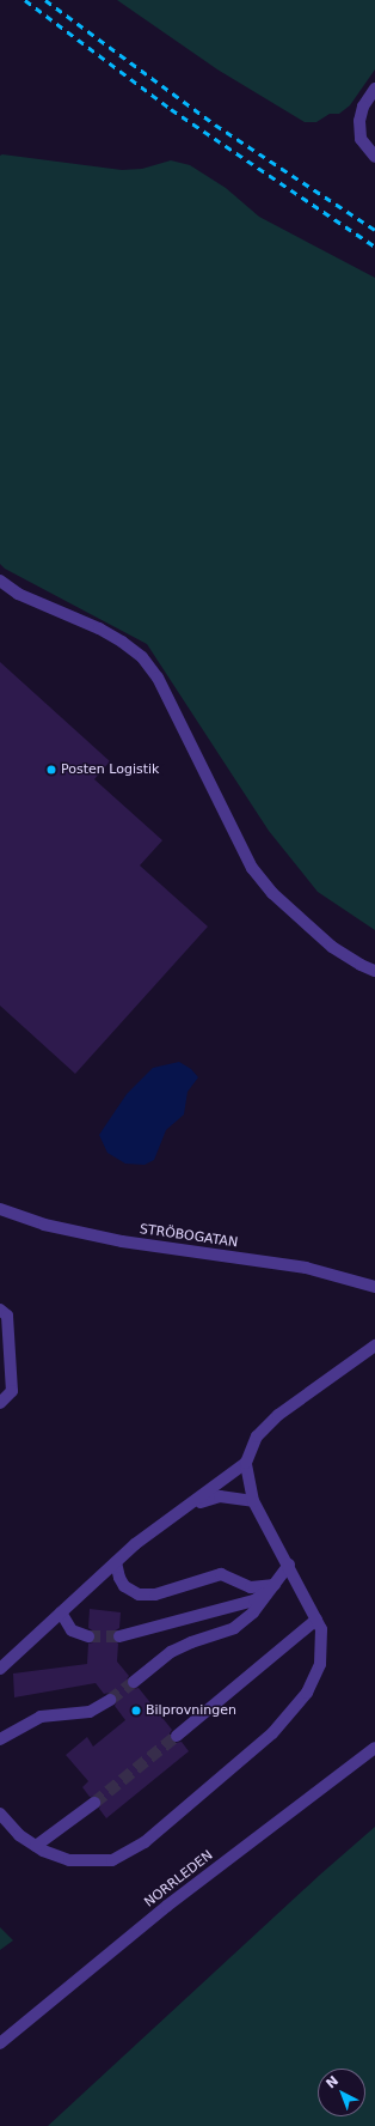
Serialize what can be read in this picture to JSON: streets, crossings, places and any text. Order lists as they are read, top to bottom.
{
  "streets": {
    "street": ["STRÖBOGATAN", "NORRLEDEN"]
  },
  "places": ["Posten Logistik", "Bilprovningen"],
  "north": "top left"
}
